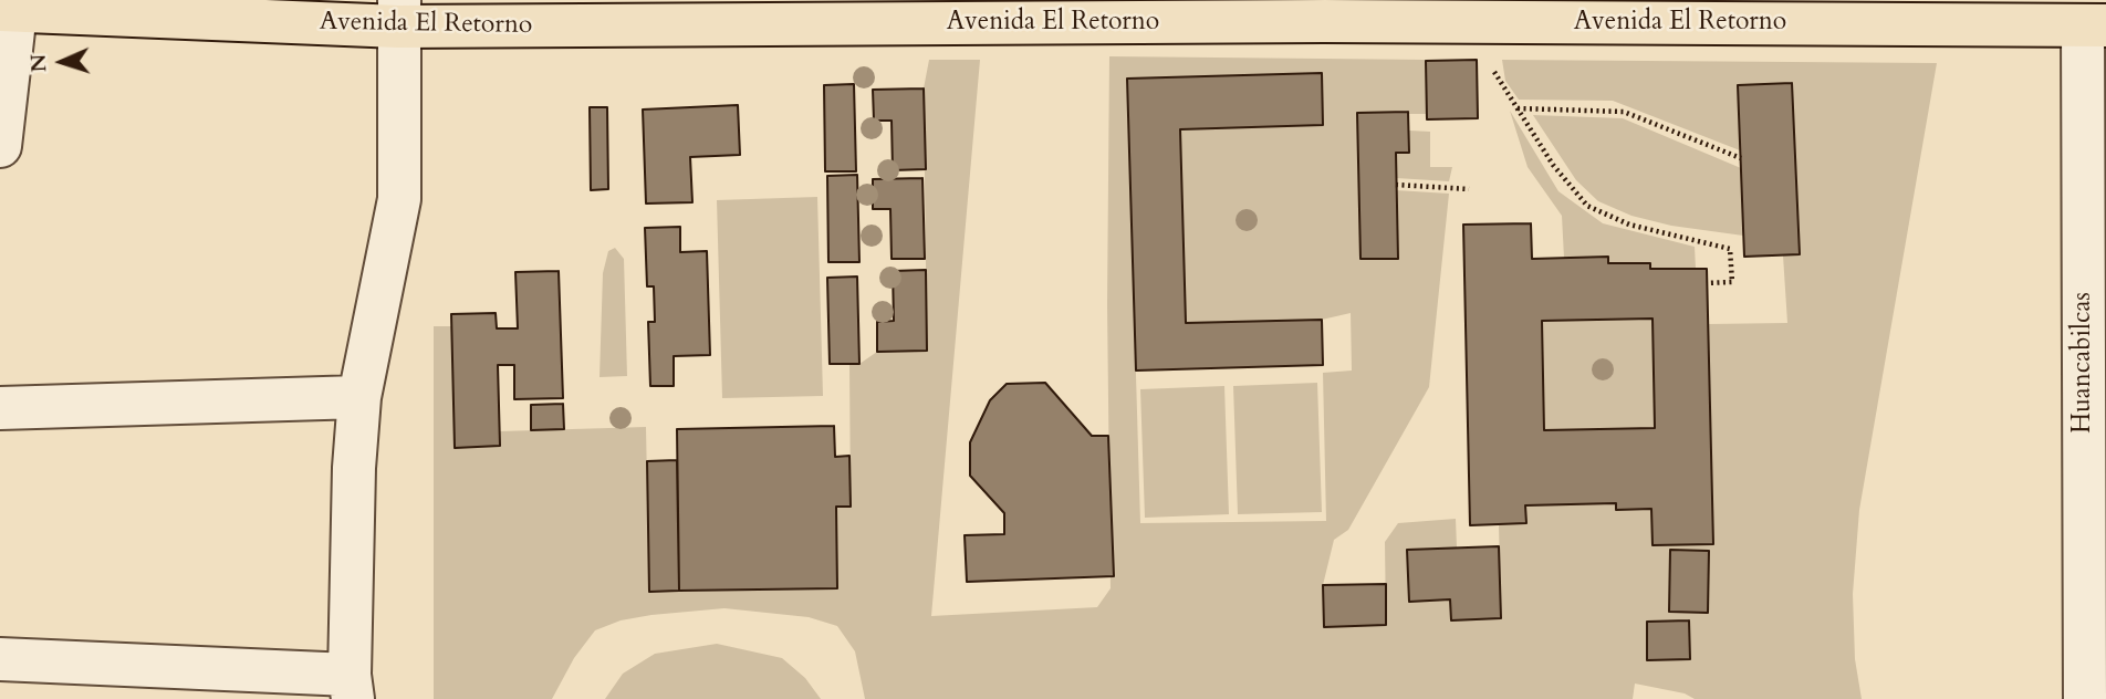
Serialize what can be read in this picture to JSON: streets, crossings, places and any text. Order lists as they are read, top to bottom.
{
  "streets": {
    "main road": ["Avenida El Retorno"],
    "street": ["Huancabilcas"]
  },
  "crossings": [
    ["Avenida El Retorno", "Huancabilcas"]
  ],
  "north": "left"
}
